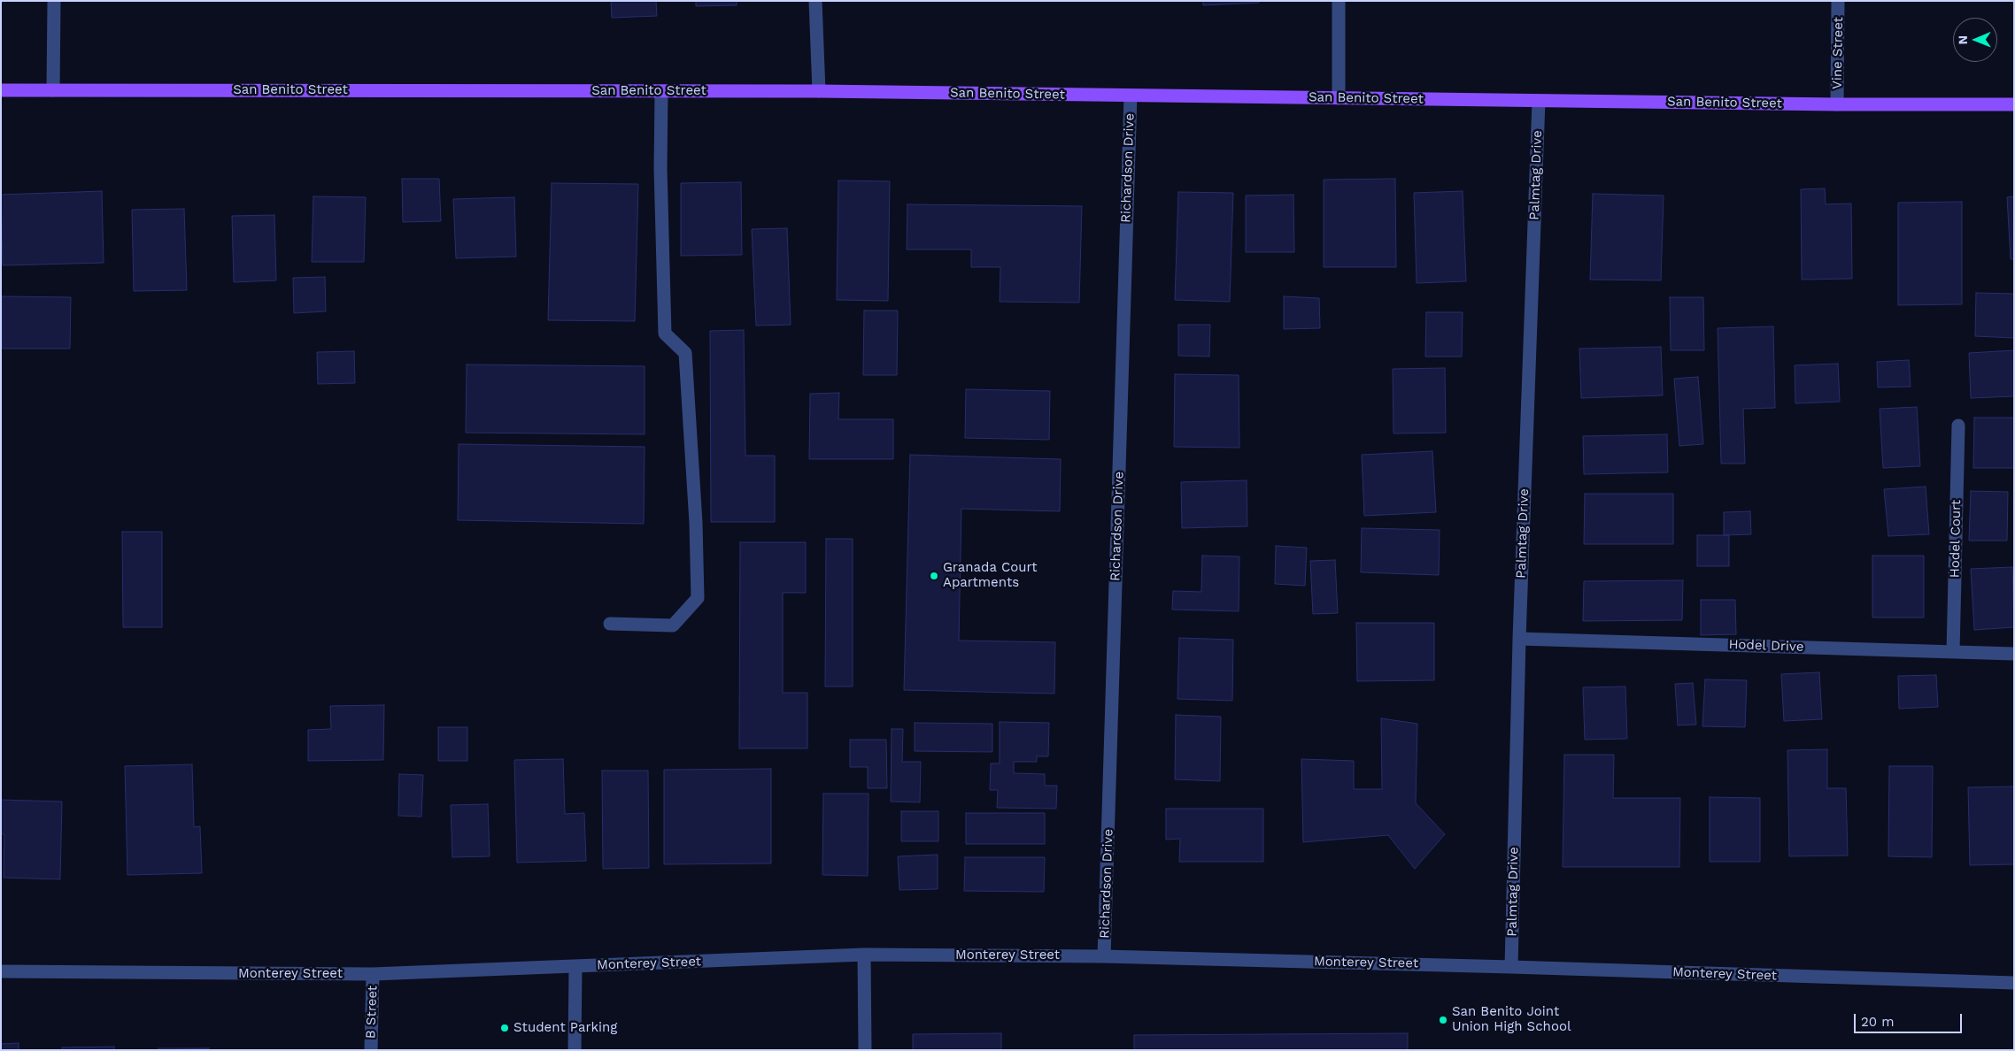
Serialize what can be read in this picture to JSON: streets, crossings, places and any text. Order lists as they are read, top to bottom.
{
  "streets": {
    "main road": ["San Benito Street"],
    "street": [
      "Vine Street",
      "Richardson Drive",
      "Palmtag Drive",
      "Hodel Court",
      "Hodel Drive",
      "Monterey Street",
      "B Street"
    ]
  },
  "crossings": [
    ["Vine Street", "San Benito Street"],
    ["San Benito Street", "Richardson Drive"],
    ["San Benito Street", "Palmtag Drive"],
    ["Richardson Drive", "Monterey Street"],
    ["Palmtag Drive", "Hodel Drive"],
    ["Palmtag Drive", "Monterey Street"],
    ["Hodel Court", "Hodel Drive"],
    ["Monterey Street", "B Street"]
  ],
  "places": ["Granada Court Apartments", "San Benito Joint Union High School", "Student Parking"],
  "scale_bar": "20 m",
  "north": "left"
}
